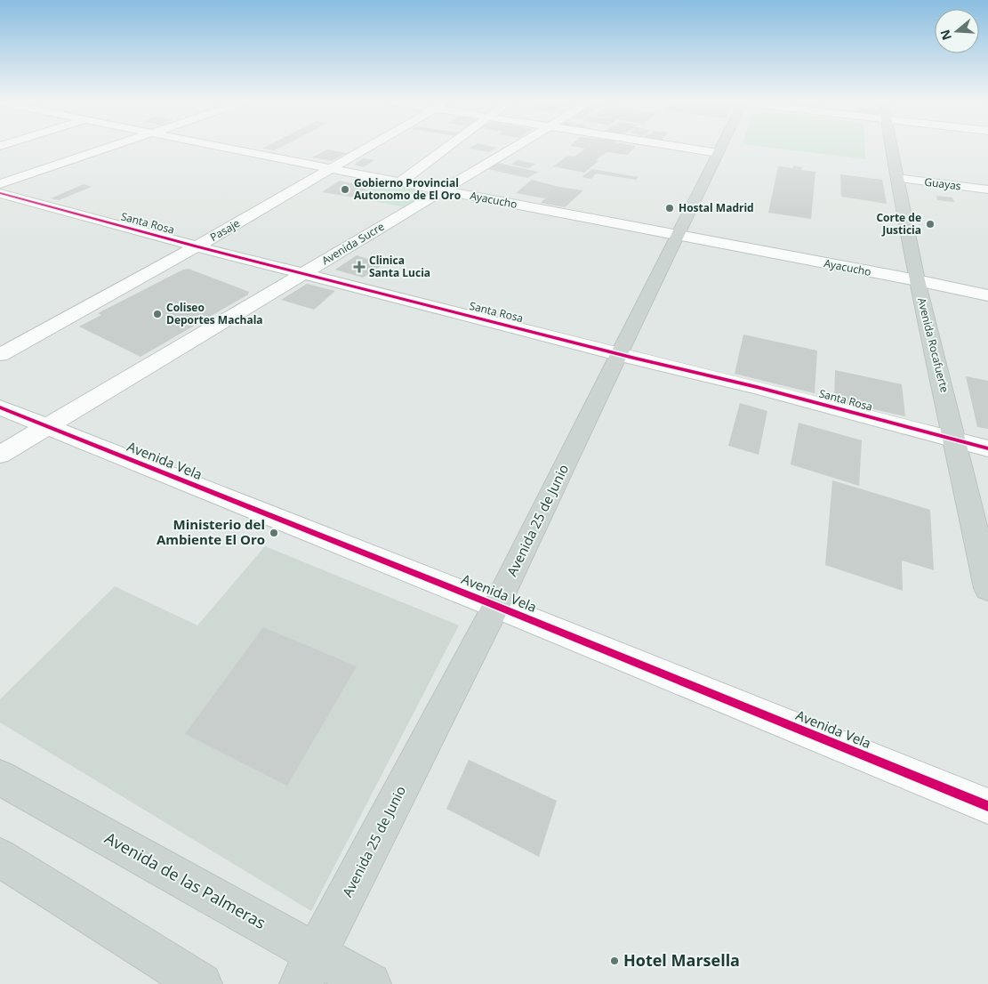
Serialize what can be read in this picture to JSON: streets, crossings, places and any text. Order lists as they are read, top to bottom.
{
  "streets": {
    "main road": ["Avenida Rocafuerte", "Avenida 25 de Junio", "Avenida de las Palmeras"],
    "street": [
      "Guayas",
      "Ayacucho",
      "Santa Rosa",
      "Pasaje",
      "Avenida Sucre",
      "Avenida Vela"
    ]
  },
  "crossings": [
    ["Guayas", "Avenida Rocafuerte"],
    ["Ayacucho", "Pasaje"],
    ["Ayacucho", "Avenida Sucre"],
    ["Ayacucho", "Avenida Rocafuerte"],
    ["Ayacucho", "Avenida 25 de Junio"],
    ["Santa Rosa", "Pasaje"],
    ["Santa Rosa", "Avenida Sucre"],
    ["Santa Rosa", "Avenida Rocafuerte"],
    ["Santa Rosa", "Avenida 25 de Junio"],
    ["Avenida Sucre", "Avenida Vela"],
    ["Avenida Vela", "Avenida 25 de Junio"],
    ["Avenida 25 de Junio", "Avenida de las Palmeras"]
  ],
  "places": {
    "other": [
      "Gobierno Provincial Autonomo de El Oro",
      "Hostal Madrid",
      "Corte de Justicia",
      "Coliseo Deportes Machala",
      "Ministerio del Ambiente El Oro",
      "Hotel Marsella"
    ],
    "health": ["Clinica Santa Lucia"]
  },
  "north": "left"
}
